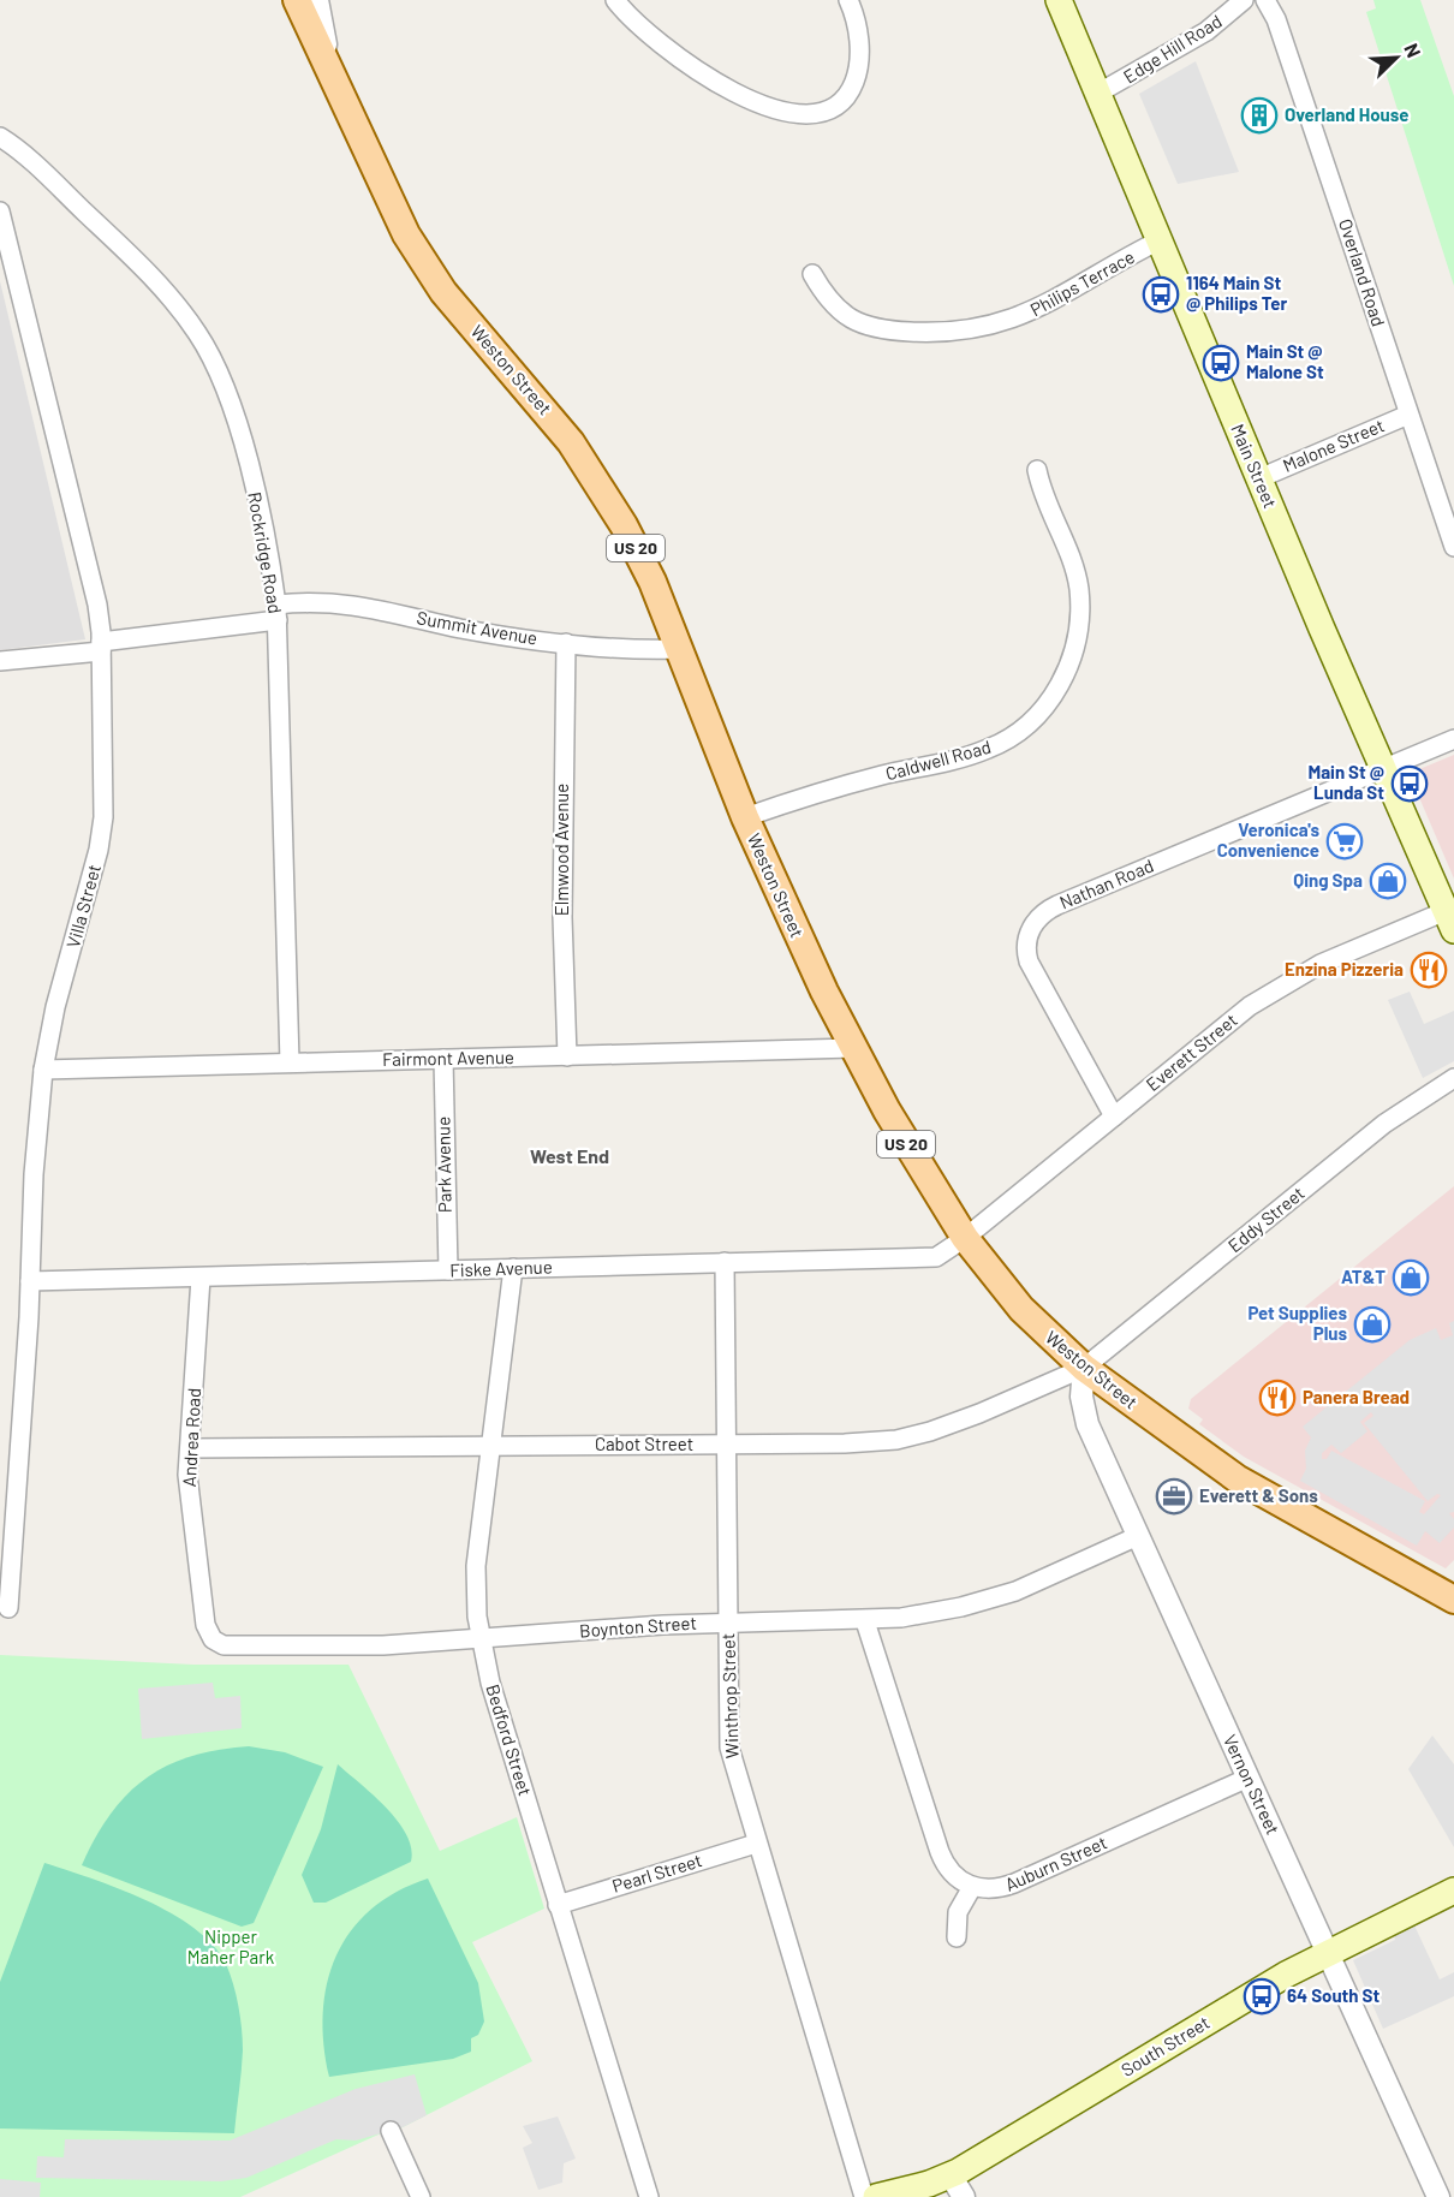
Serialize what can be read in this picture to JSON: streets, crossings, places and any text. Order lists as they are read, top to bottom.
{
  "streets": {
    "main road": [
      "Weston Street",
      "Main Street",
      "US 20",
      "South Street"
    ],
    "street": [
      "Edge Hill Road",
      "Overland Road",
      "Philips Terrace",
      "Malone Street",
      "Rockridge Road",
      "Summit Avenue",
      "Caldwell Road",
      "Elmwood Avenue",
      "Nathan Road",
      "Villa Street",
      "Everett Street",
      "Fairmont Avenue",
      "Park Avenue",
      "Eddy Street",
      "Fiske Avenue",
      "Andrea Road",
      "Cabot Street",
      "Boynton Street",
      "Winthrop Street",
      "Bedford Street",
      "Vernon Street",
      "Auburn Street",
      "Pearl Street"
    ]
  },
  "crossings": [
    ["Edge Hill Road", "Main Street"],
    ["Overland Road", "Malone Street"],
    ["Philips Terrace", "Main Street"],
    ["Weston Street", "Summit Avenue"],
    ["Weston Street", "Caldwell Road"],
    ["Weston Street", "Everett Street"],
    ["Weston Street", "Fairmont Avenue"],
    ["Weston Street", "Eddy Street"],
    ["Weston Street", "Fiske Avenue"],
    ["Weston Street", "Cabot Street"],
    ["Weston Street", "Vernon Street"],
    ["Malone Street", "Main Street"],
    ["Main Street", "Nathan Road"],
    ["Main Street", "Everett Street"],
    ["Rockridge Road", "Summit Avenue"],
    ["Rockridge Road", "Fairmont Avenue"],
    ["Summit Avenue", "Elmwood Avenue"],
    ["Summit Avenue", "Villa Street"],
    ["Elmwood Avenue", "Fairmont Avenue"],
    ["Nathan Road", "Everett Street"],
    ["Villa Street", "Fairmont Avenue"],
    ["Villa Street", "Fiske Avenue"],
    ["Everett Street", "Fiske Avenue"],
    ["Fairmont Avenue", "Park Avenue"],
    ["Park Avenue", "Fiske Avenue"],
    ["Eddy Street", "Cabot Street"],
    ["Eddy Street", "Vernon Street"],
    ["Fiske Avenue", "Andrea Road"],
    ["Fiske Avenue", "Winthrop Street"],
    ["Fiske Avenue", "Bedford Street"],
    ["Andrea Road", "Cabot Street"],
    ["Andrea Road", "Boynton Street"],
    ["Cabot Street", "Winthrop Street"],
    ["Cabot Street", "Bedford Street"],
    ["Cabot Street", "Vernon Street"],
    ["Boynton Street", "Winthrop Street"],
    ["Boynton Street", "Bedford Street"],
    ["Boynton Street", "Vernon Street"],
    ["Winthrop Street", "Pearl Street"],
    ["Bedford Street", "Pearl Street"],
    ["Vernon Street", "Auburn Street"],
    ["Vernon Street", "South Street"]
  ],
  "districts": ["West End"],
  "parks": ["Nipper Maher Park"],
  "places": {
    "building": ["Overland House"],
    "bus stop": [
      "1164 Main St @ Philips Ter",
      "Main St @ Malone St",
      "Main St @ Lunda St",
      "64 South St"
    ],
    "supermarket": ["Veronica's Convenience"],
    "shop": ["Qing Spa", "AT&T", "Pet Supplies Plus"],
    "restaurant": ["Enzina Pizzeria", "Panera Bread"],
    "office": ["Everett & Sons"]
  },
  "north": "top right"
}
